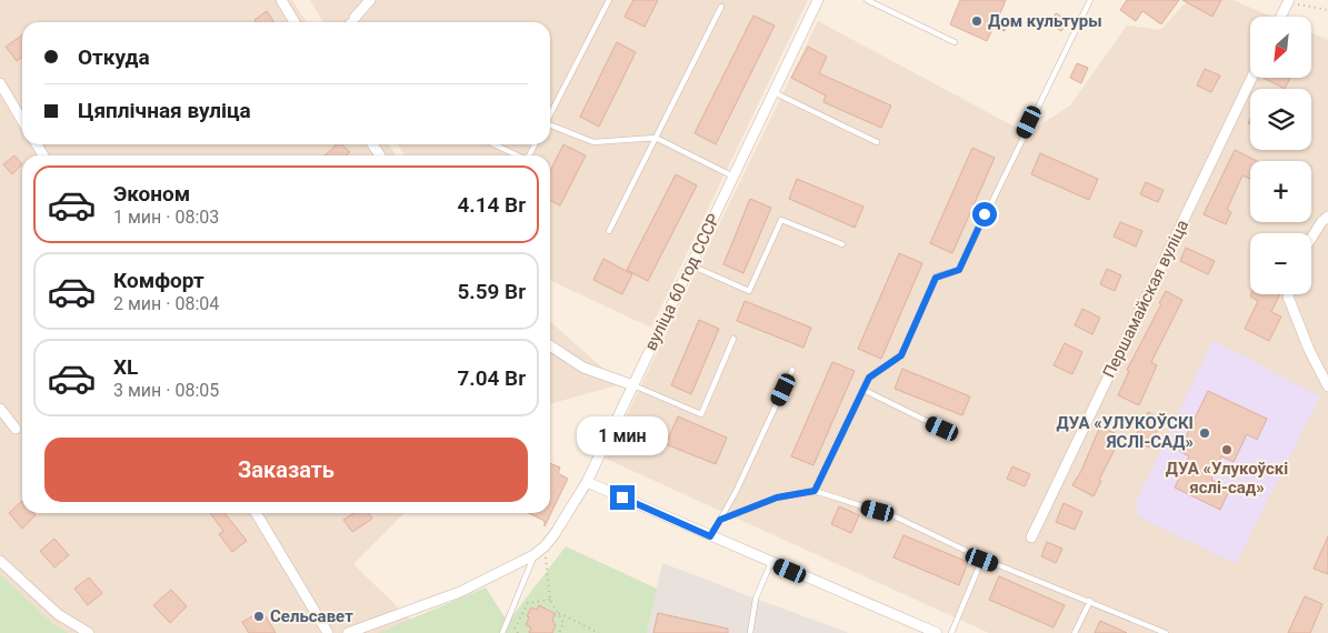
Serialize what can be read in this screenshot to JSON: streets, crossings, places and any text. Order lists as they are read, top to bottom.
{
  "streets": {
    "street": ["вуліца 60 год СССР", "Першамайская вуліца"]
  },
  "places": [
    "Дом культуры",
    "ДУА «УЛУКОЎСКІ ЯСЛІ-САД»",
    "ДУА «Улукоўскі яслі-сад»",
    "Сельсавет"
  ],
  "north": "bottom left",
  "page": {
    "map_buttons": ["+", "−"],
    "banner": ["Откуда", "Цяплічная вуліца"],
    "list": [
      {
        "name": "Эконом",
        "note": "1 мин · 08:03",
        "value": "4.14 Br"
      },
      {
        "name": "Комфорт",
        "note": "2 мин · 08:04",
        "value": "5.59 Br"
      },
      {
        "name": "XL",
        "note": "3 мин · 08:05",
        "value": "7.04 Br"
      }
    ],
    "bubble": "1 мин",
    "buttons": "Заказать"
  }
}
